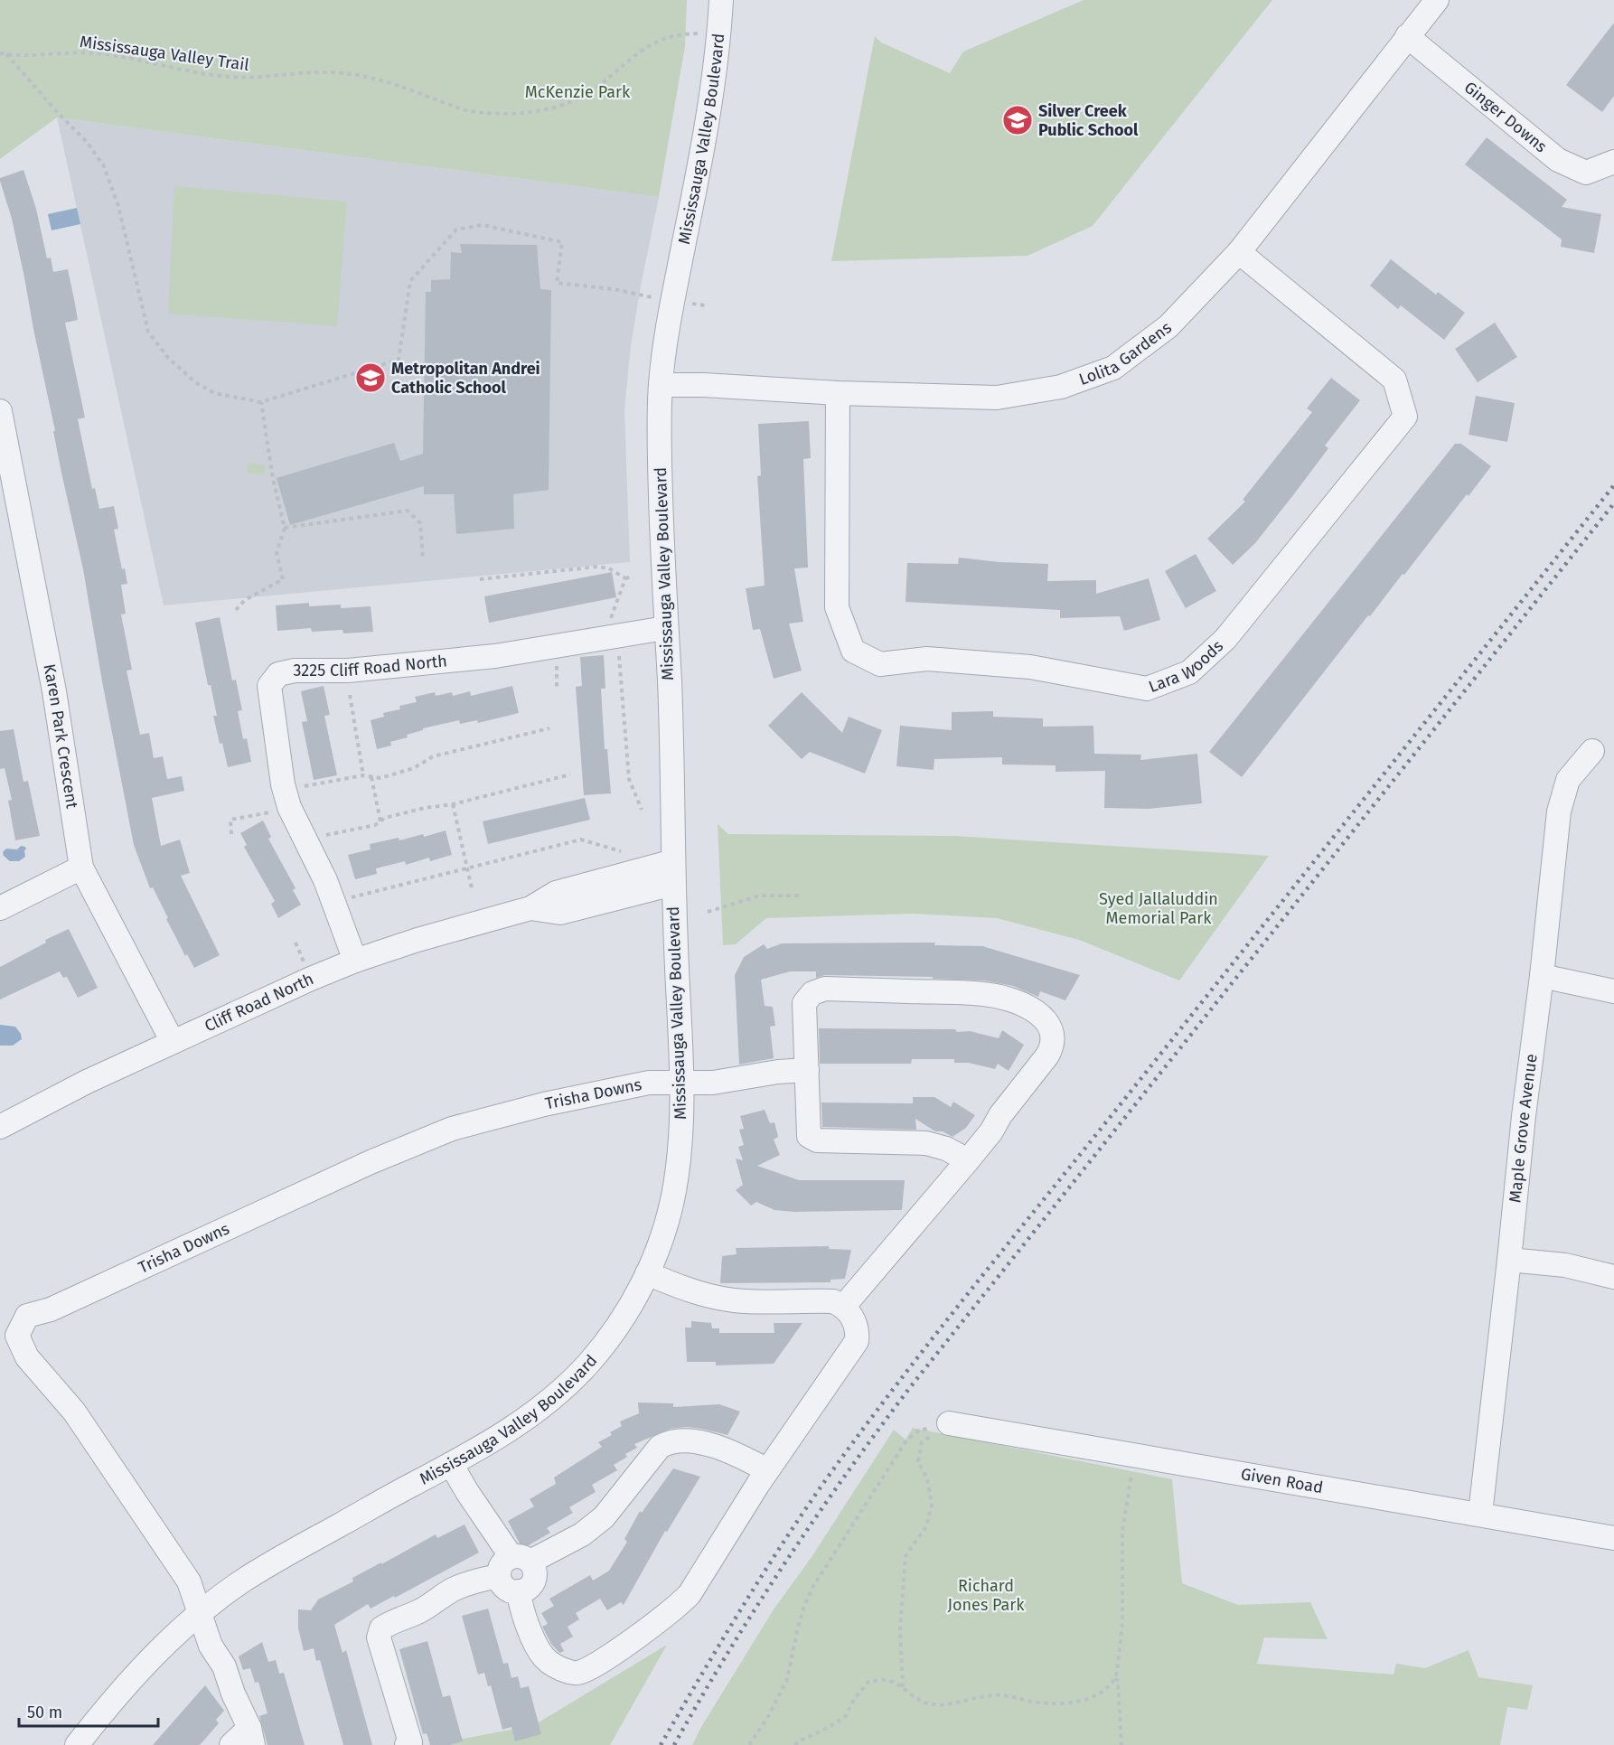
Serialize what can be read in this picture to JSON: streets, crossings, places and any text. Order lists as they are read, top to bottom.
{
  "streets": {
    "street": [
      "Ginger Downs",
      "Mississauga Valley Boulevard",
      "Lolita Gardens",
      "Lara Woods",
      "3225 Cliff Road North",
      "Karen Park Crescent",
      "Cliff Road North",
      "Trisha Downs",
      "Maple Grove Avenue",
      "Given Road"
    ],
    "path": ["Mississauga Valley Trail"]
  },
  "crossings": [
    ["Mississauga Valley Trail", "Mississauga Valley Boulevard"],
    ["Ginger Downs", "Lolita Gardens"],
    ["Mississauga Valley Boulevard", "Lolita Gardens"],
    ["Mississauga Valley Boulevard", "3225 Cliff Road North"],
    ["Mississauga Valley Boulevard", "Cliff Road North"],
    ["Mississauga Valley Boulevard", "Trisha Downs"],
    ["Lolita Gardens", "Lara Woods"],
    ["3225 Cliff Road North", "Cliff Road North"],
    ["Karen Park Crescent", "Cliff Road North"],
    ["Maple Grove Avenue", "Given Road"]
  ],
  "parks": ["McKenzie Park", "Syed Jallaluddin Memorial Park", "Richard Jones Park"],
  "places": {
    "school or university": ["Silver Creek Public School", "Metropolitan Andrei Catholic School"]
  },
  "scale_bar": "50 m"
}
